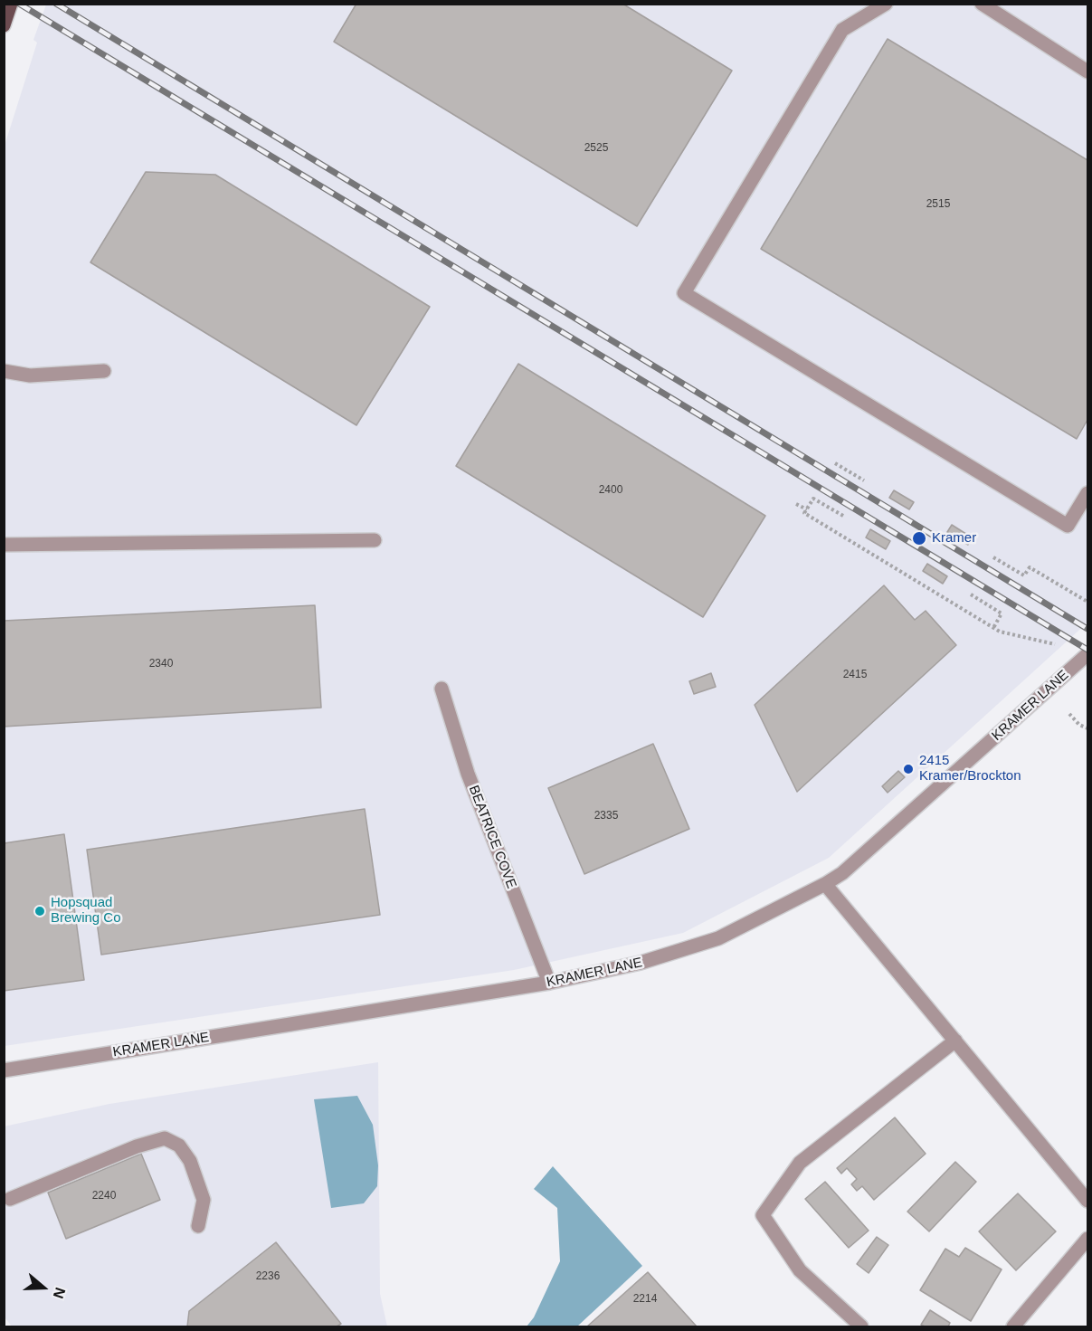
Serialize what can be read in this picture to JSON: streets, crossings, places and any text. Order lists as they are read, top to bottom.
{
  "streets": {
    "street": ["KRAMER LANE", "BEATRICE COVE"]
  },
  "crossings": [
    ["KRAMER LANE", "BEATRICE COVE"]
  ],
  "places": ["Kramer", "2415 Kramer/Brockton", "Hopsquad Brewing Co"],
  "house_numbers": [
    "2525",
    "2515",
    "2400",
    "2340",
    "2415",
    "2335",
    "2240",
    "2236",
    "2214"
  ],
  "north": "right"
}
